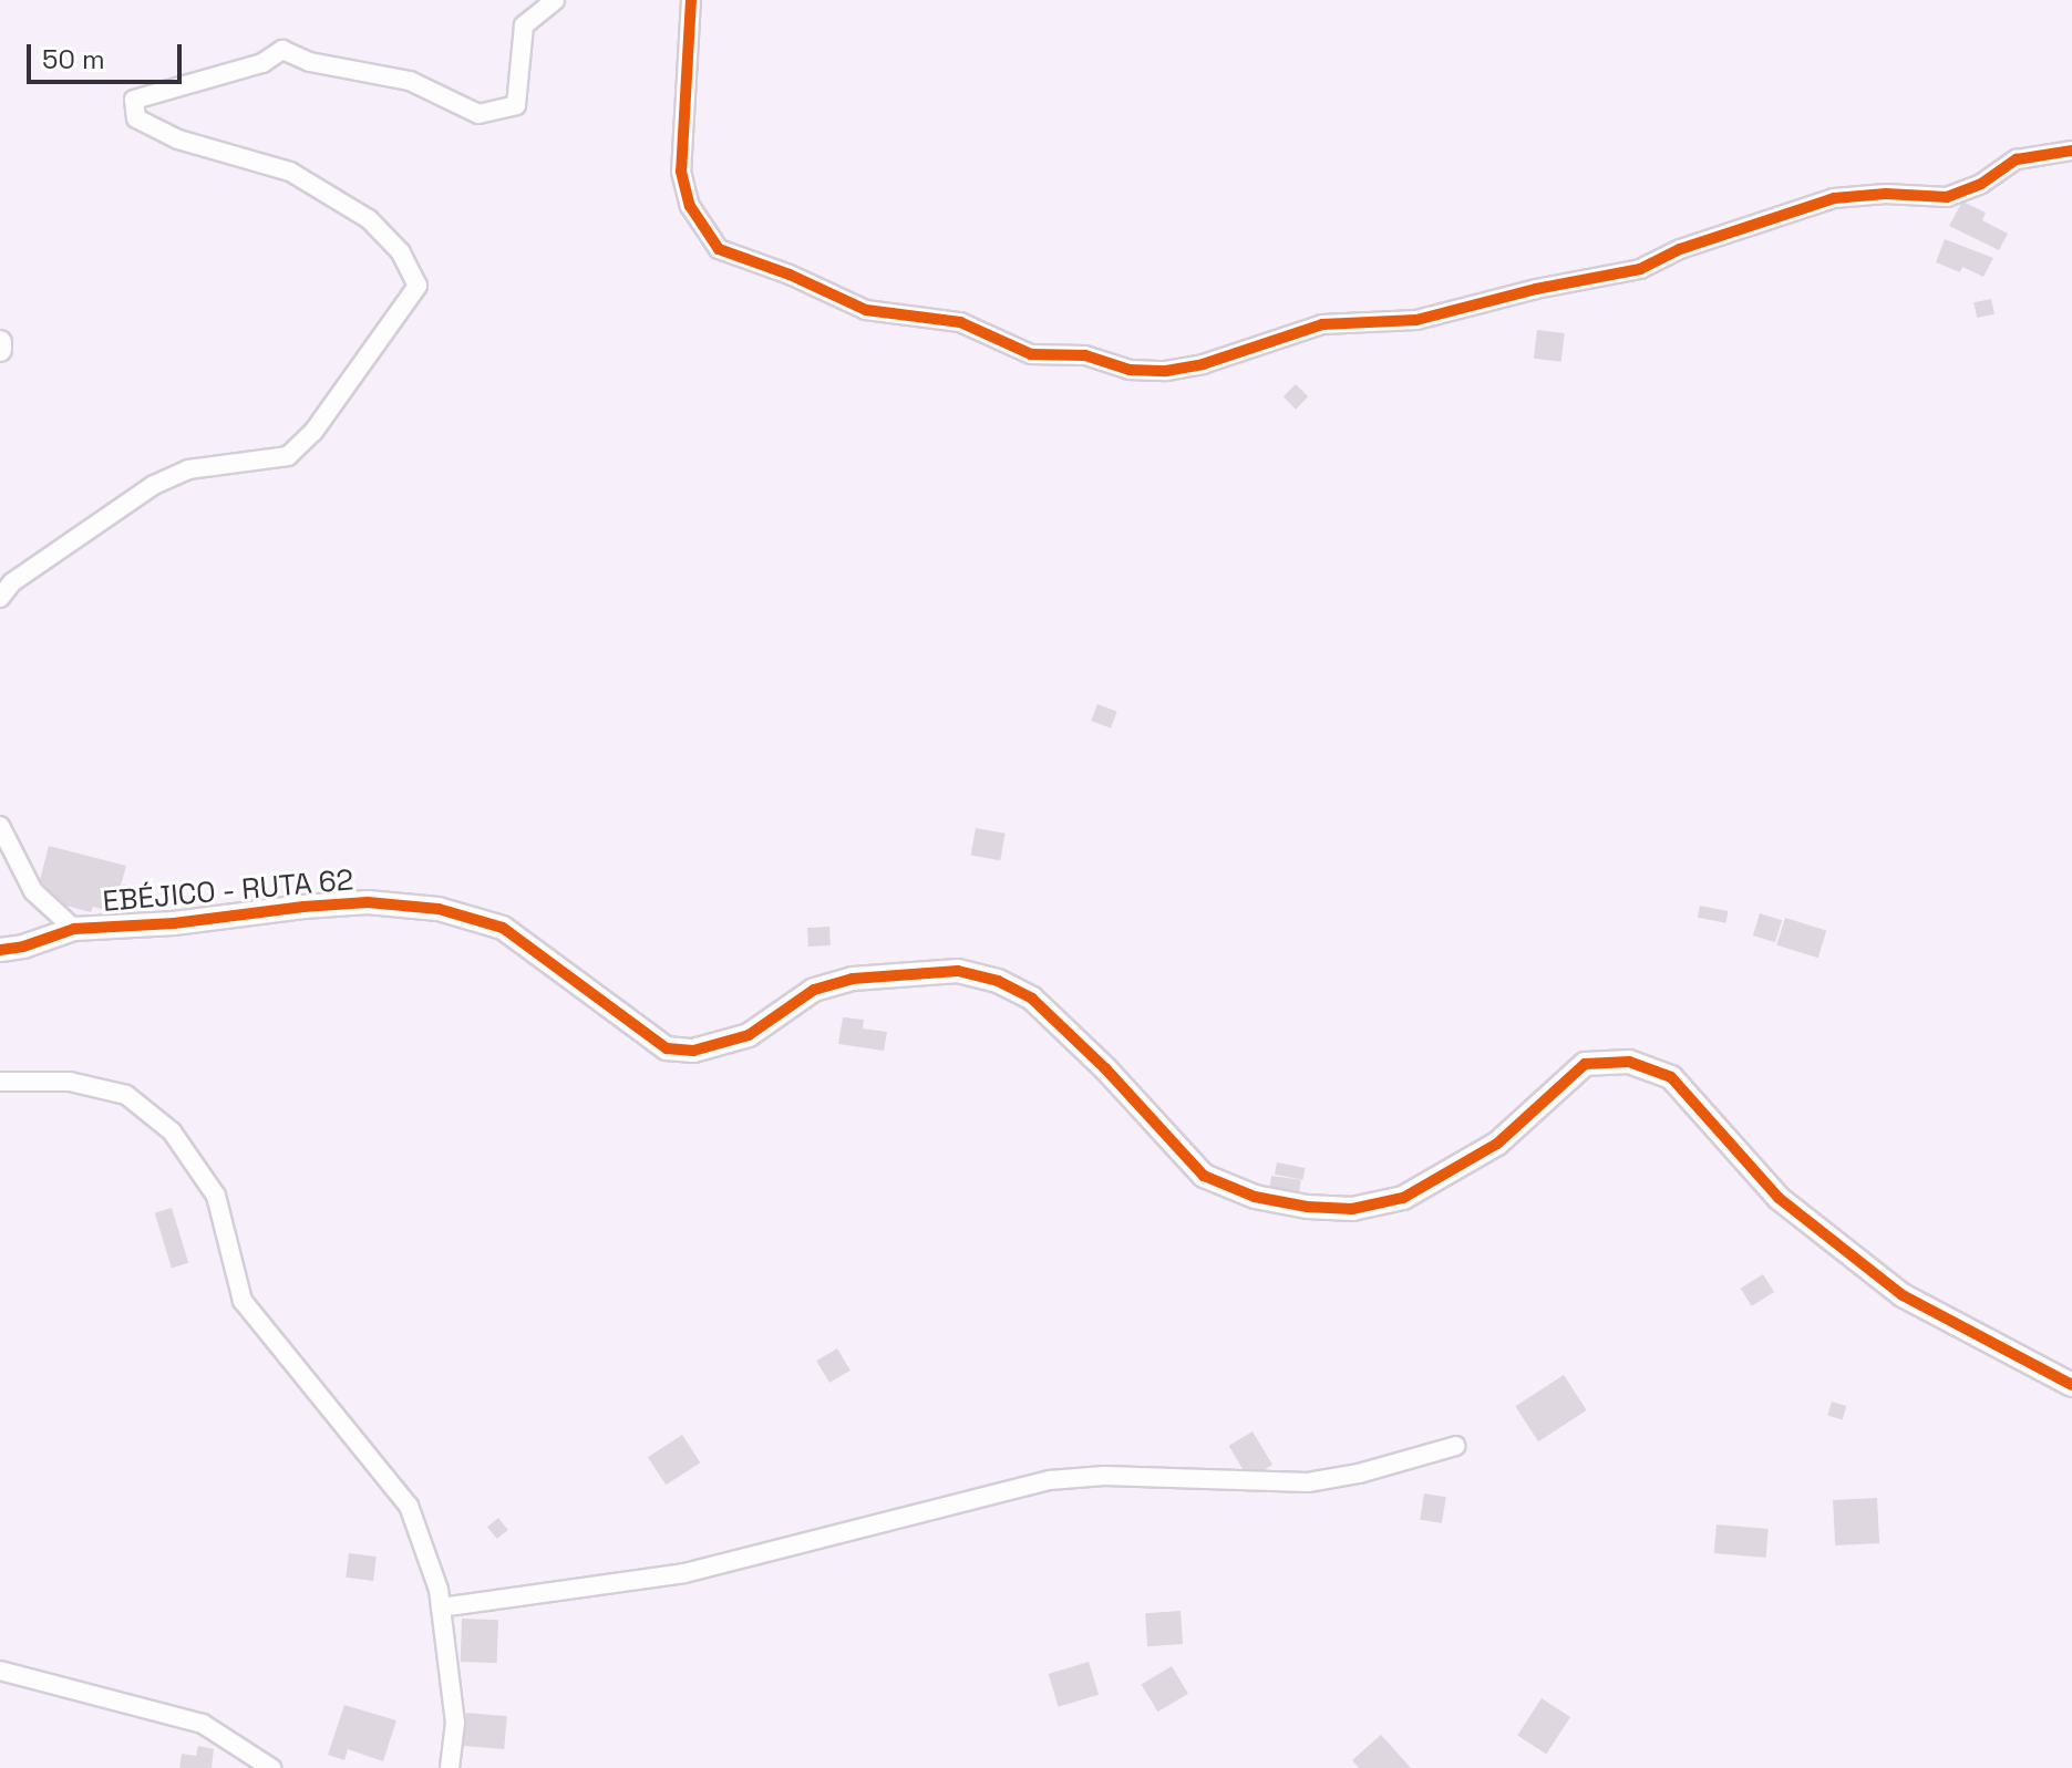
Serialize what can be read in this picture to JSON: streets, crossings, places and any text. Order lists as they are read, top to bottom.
{
  "streets": {
    "street": ["EBÉJICO - RUTA 62"]
  },
  "scale_bar": "50 m"
}
